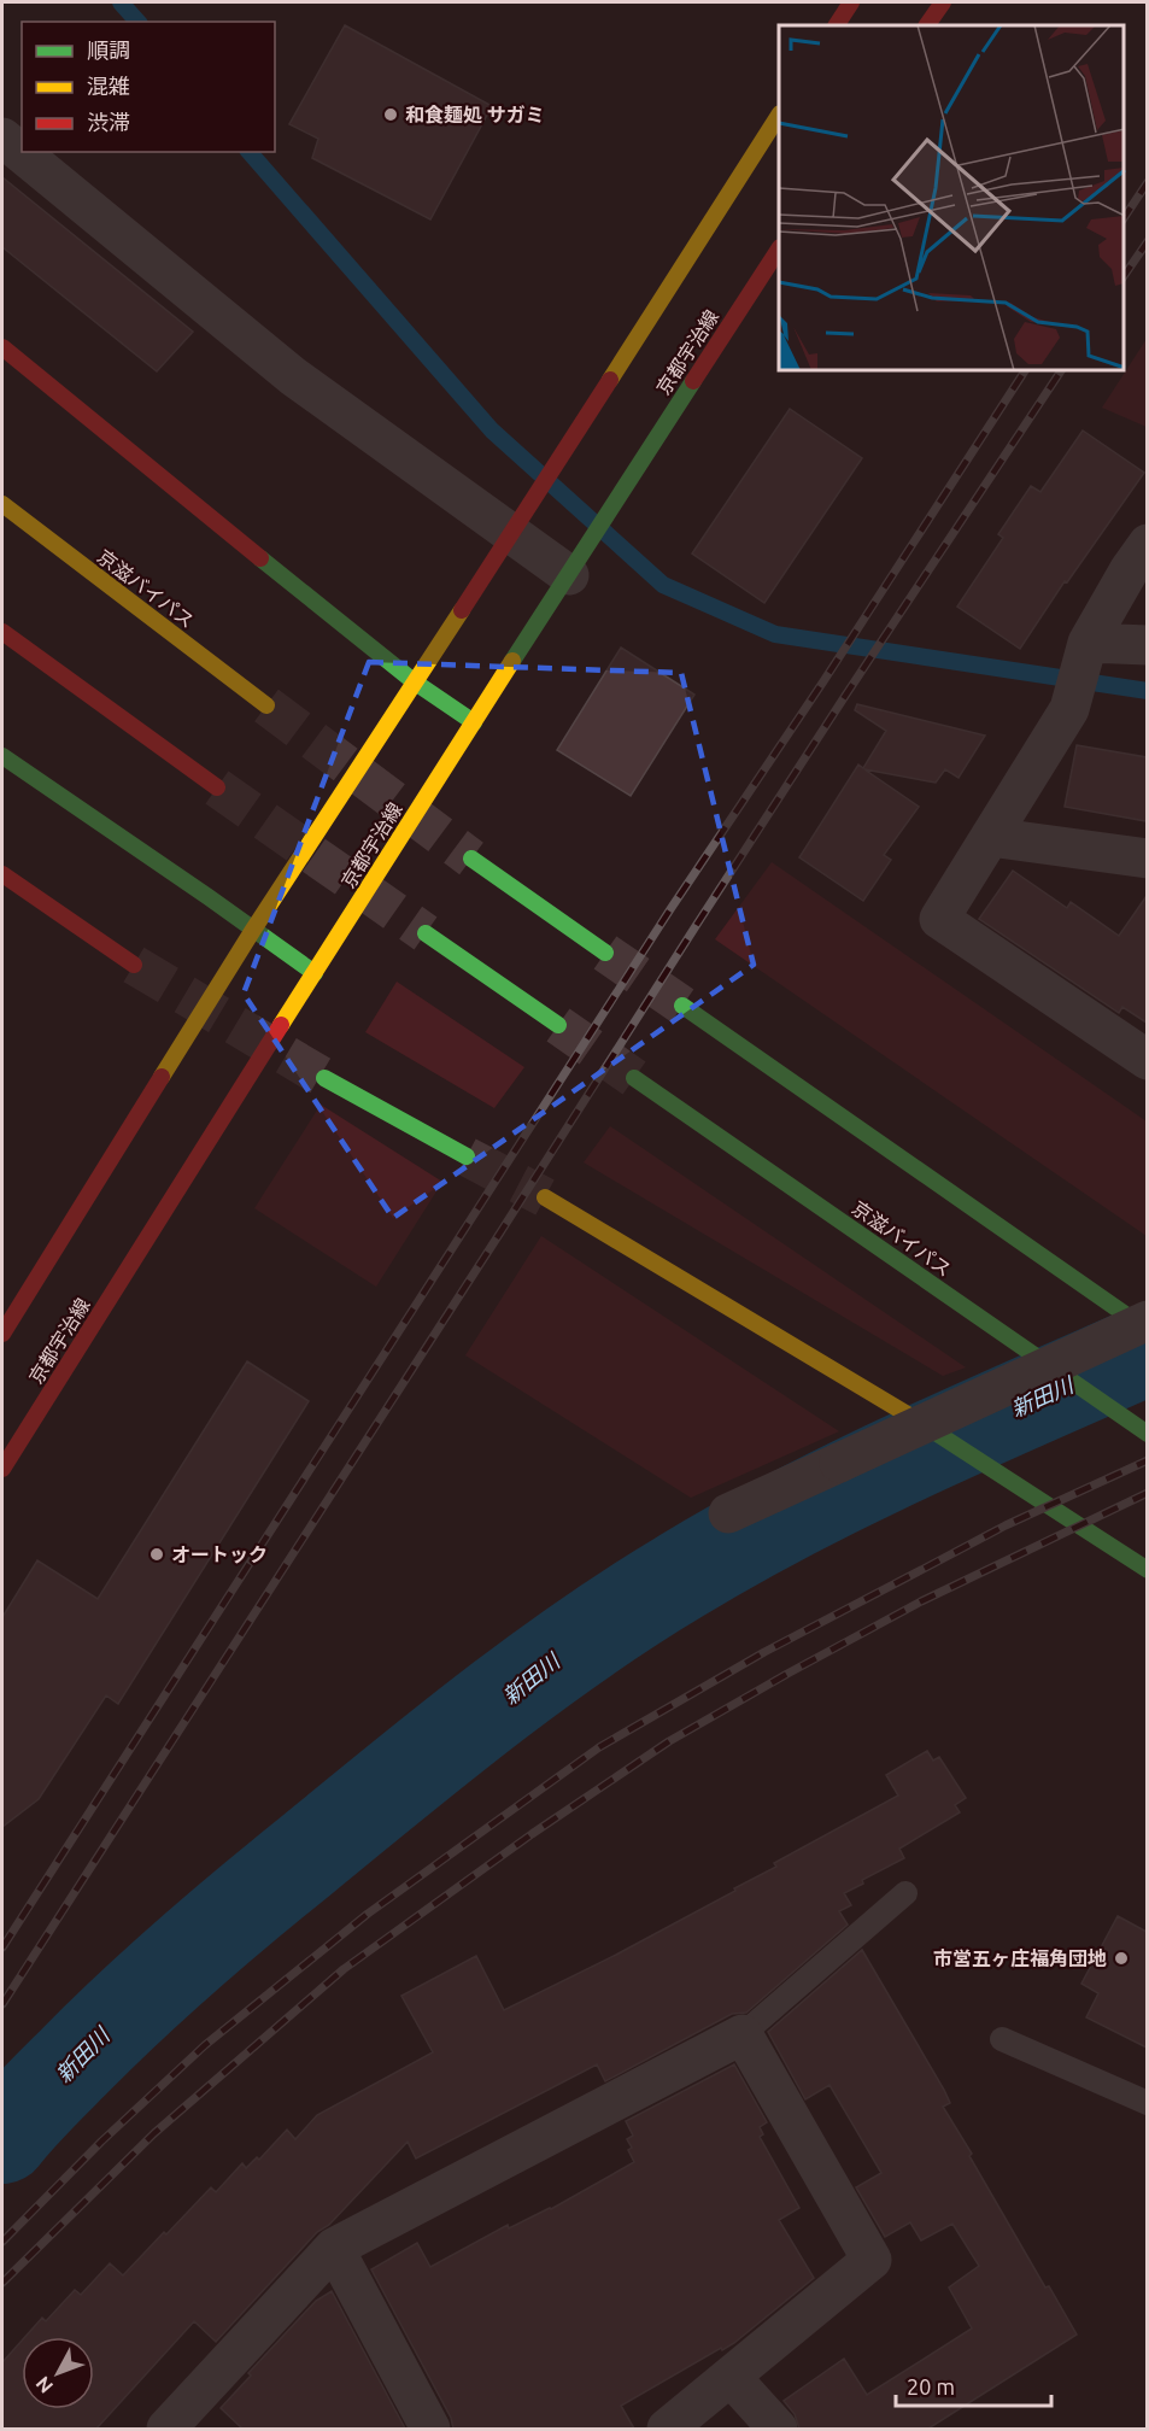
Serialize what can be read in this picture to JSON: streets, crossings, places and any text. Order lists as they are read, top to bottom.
{
  "streets": {
    "main road": ["京都宇治線", "京滋バイパス"]
  },
  "water": ["新田川"],
  "places": ["和食麺処 サガミ", "オートック", "市営五ヶ庄福角団地"],
  "legend": ["順調", "混雑", "渋滞"],
  "scale_bar": "20 m",
  "north": "bottom left"
}
